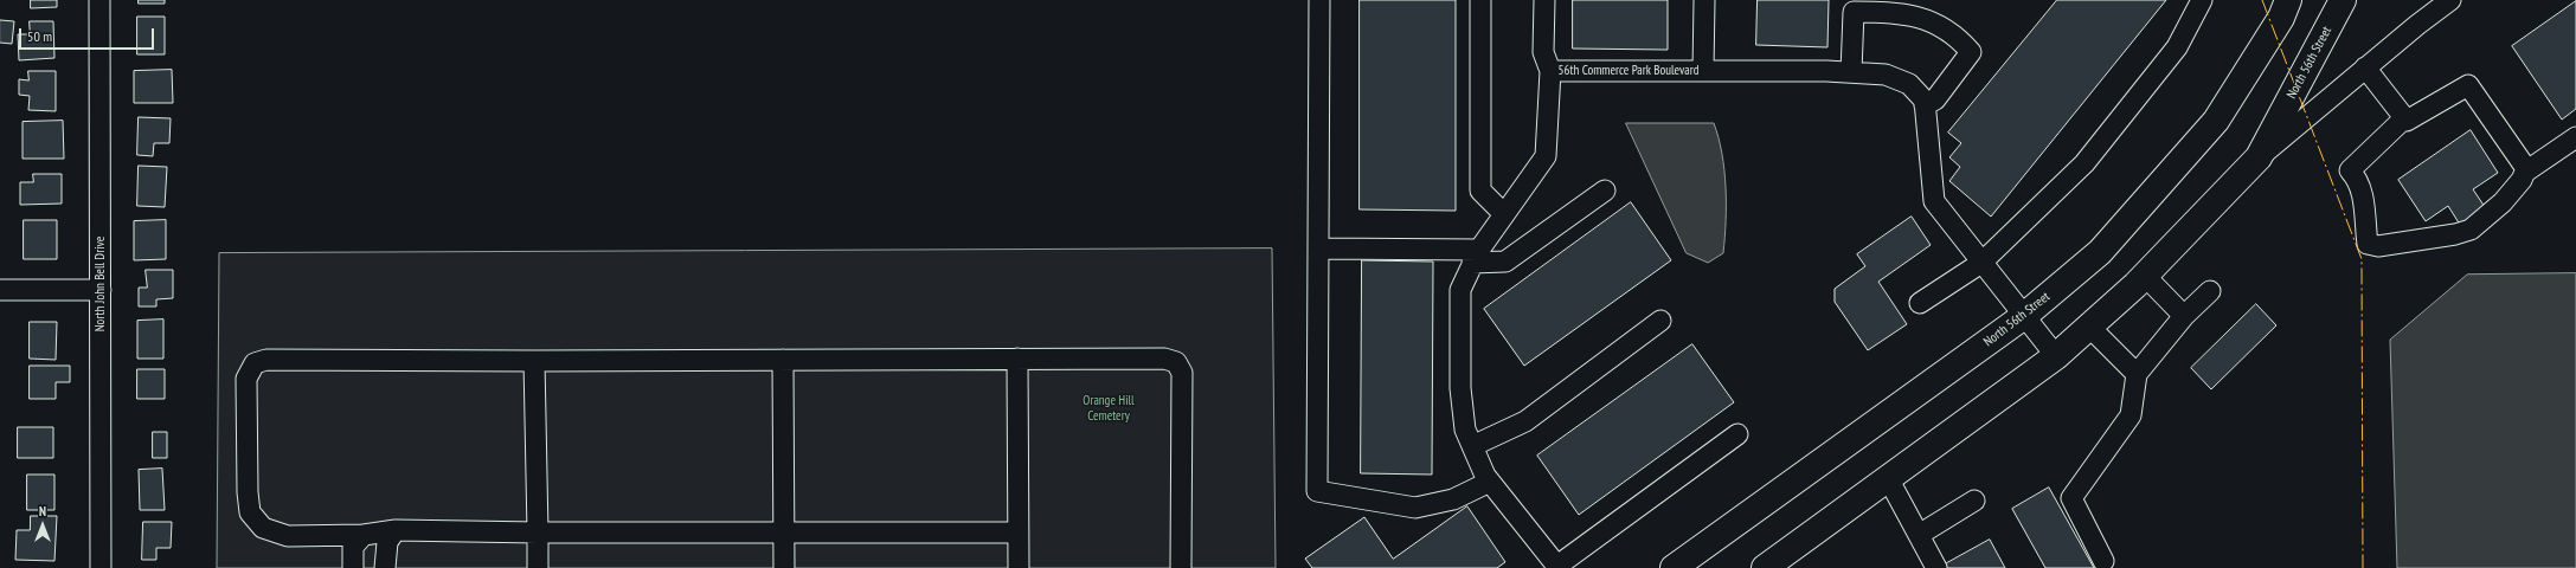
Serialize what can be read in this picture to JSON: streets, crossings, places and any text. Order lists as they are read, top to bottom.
{
  "streets": {
    "main road": ["North 56th Street"],
    "street": ["56th Commerce Park Boulevard", "North John Bell Drive"]
  },
  "crossings": [
    ["North 56th Street", "56th Commerce Park Boulevard"]
  ],
  "parks": ["Orange Hill Cemetery"],
  "scale_bar": "50 m",
  "north": "top"
}
